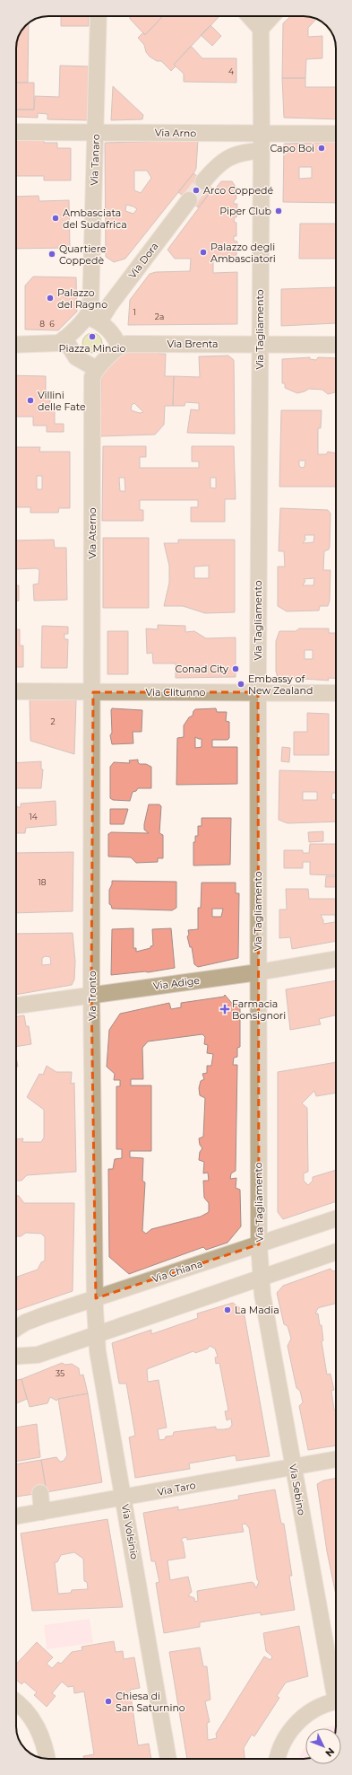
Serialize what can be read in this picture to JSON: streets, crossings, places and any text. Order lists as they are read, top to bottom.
{
  "streets": {
    "street": [
      "Via Arno",
      "Via Tanaro",
      "Via Dora",
      "Via Tagliamento",
      "Via Brenta",
      "Via Aterno",
      "Via Clitunno",
      "Via Adige",
      "Via Tronto",
      "Via Chiana",
      "Via Taro",
      "Via Sebino",
      "Via Volsinio"
    ]
  },
  "crossings": [
    ["Via Arno", "Via Tanaro"],
    ["Via Arno", "Via Tagliamento"],
    ["Via Tanaro", "Via Dora"],
    ["Via Tagliamento", "Via Brenta"],
    ["Via Tagliamento", "Via Clitunno"],
    ["Via Tagliamento", "Via Adige"],
    ["Via Tagliamento", "Via Chiana"],
    ["Via Tagliamento", "Via Sebino"],
    ["Via Aterno", "Via Clitunno"],
    ["Via Aterno", "Via Tronto"],
    ["Via Clitunno", "Via Tronto"],
    ["Via Adige", "Via Tronto"],
    ["Via Tronto", "Via Chiana"],
    ["Via Tronto", "Via Volsinio"],
    ["Via Chiana", "Via Sebino"],
    ["Via Chiana", "Via Volsinio"],
    ["Via Taro", "Via Sebino"],
    ["Via Taro", "Via Volsinio"]
  ],
  "places": {
    "other": [
      "Capo Boi",
      "Arco Coppedé",
      "Piper Club",
      "Ambasciata del Sudafrica",
      "Palazzo degli Ambasciatori",
      "Quartiere Coppedè",
      "Palazzo del Ragno",
      "Piazza Mincio",
      "Villini delle Fate",
      "Conad City",
      "Embassy of New Zealand",
      "La Madia",
      "Chiesa di San Saturnino"
    ],
    "health": ["Farmacia Bonsignori"]
  },
  "house_numbers": [
    "4",
    "1",
    "2a",
    "8",
    "6",
    "2",
    "14",
    "18",
    "35"
  ],
  "north": "bottom right"
}
